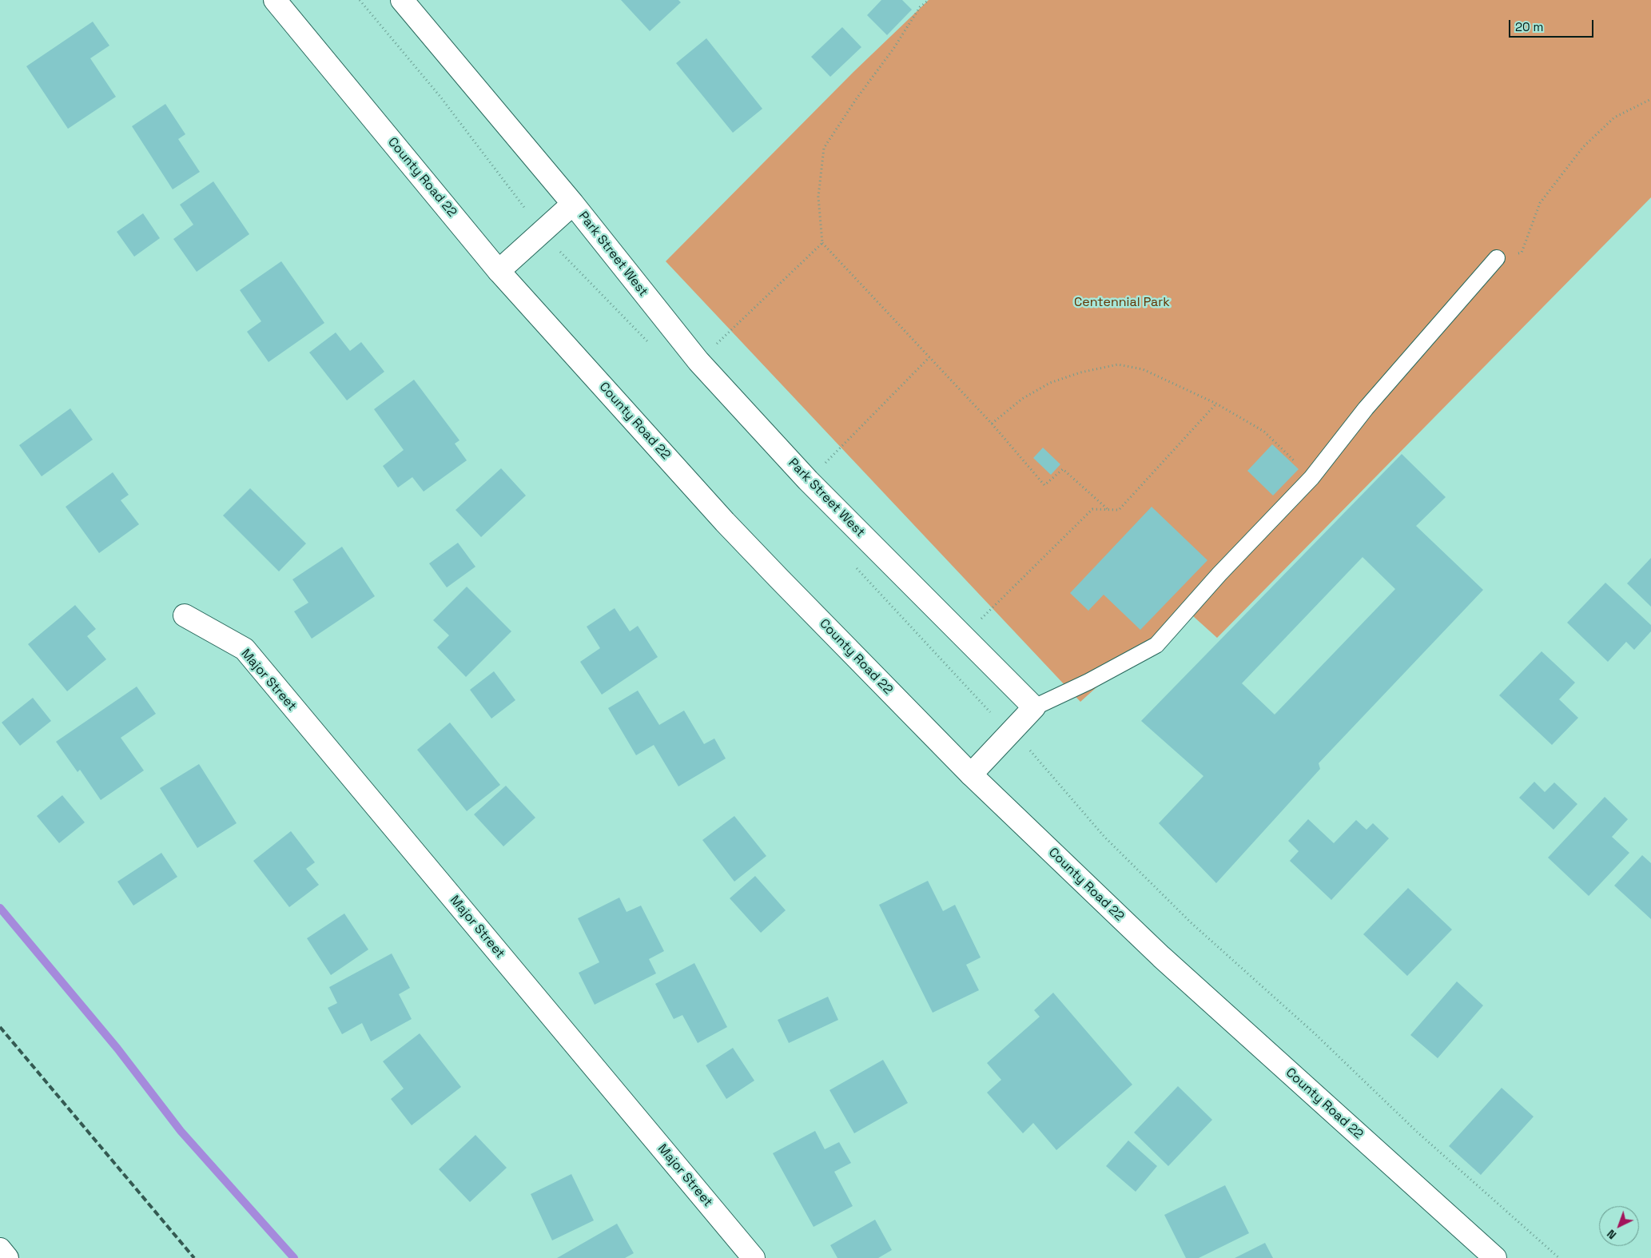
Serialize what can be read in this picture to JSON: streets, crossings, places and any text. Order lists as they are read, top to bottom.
{
  "streets": {
    "street": ["County Road 22", "Park Street West", "Major Street"]
  },
  "crossings": [
    ["County Road 22", "Park Street West"]
  ],
  "parks": ["Centennial Park"],
  "scale_bar": "20 m",
  "north": "bottom left"
}
